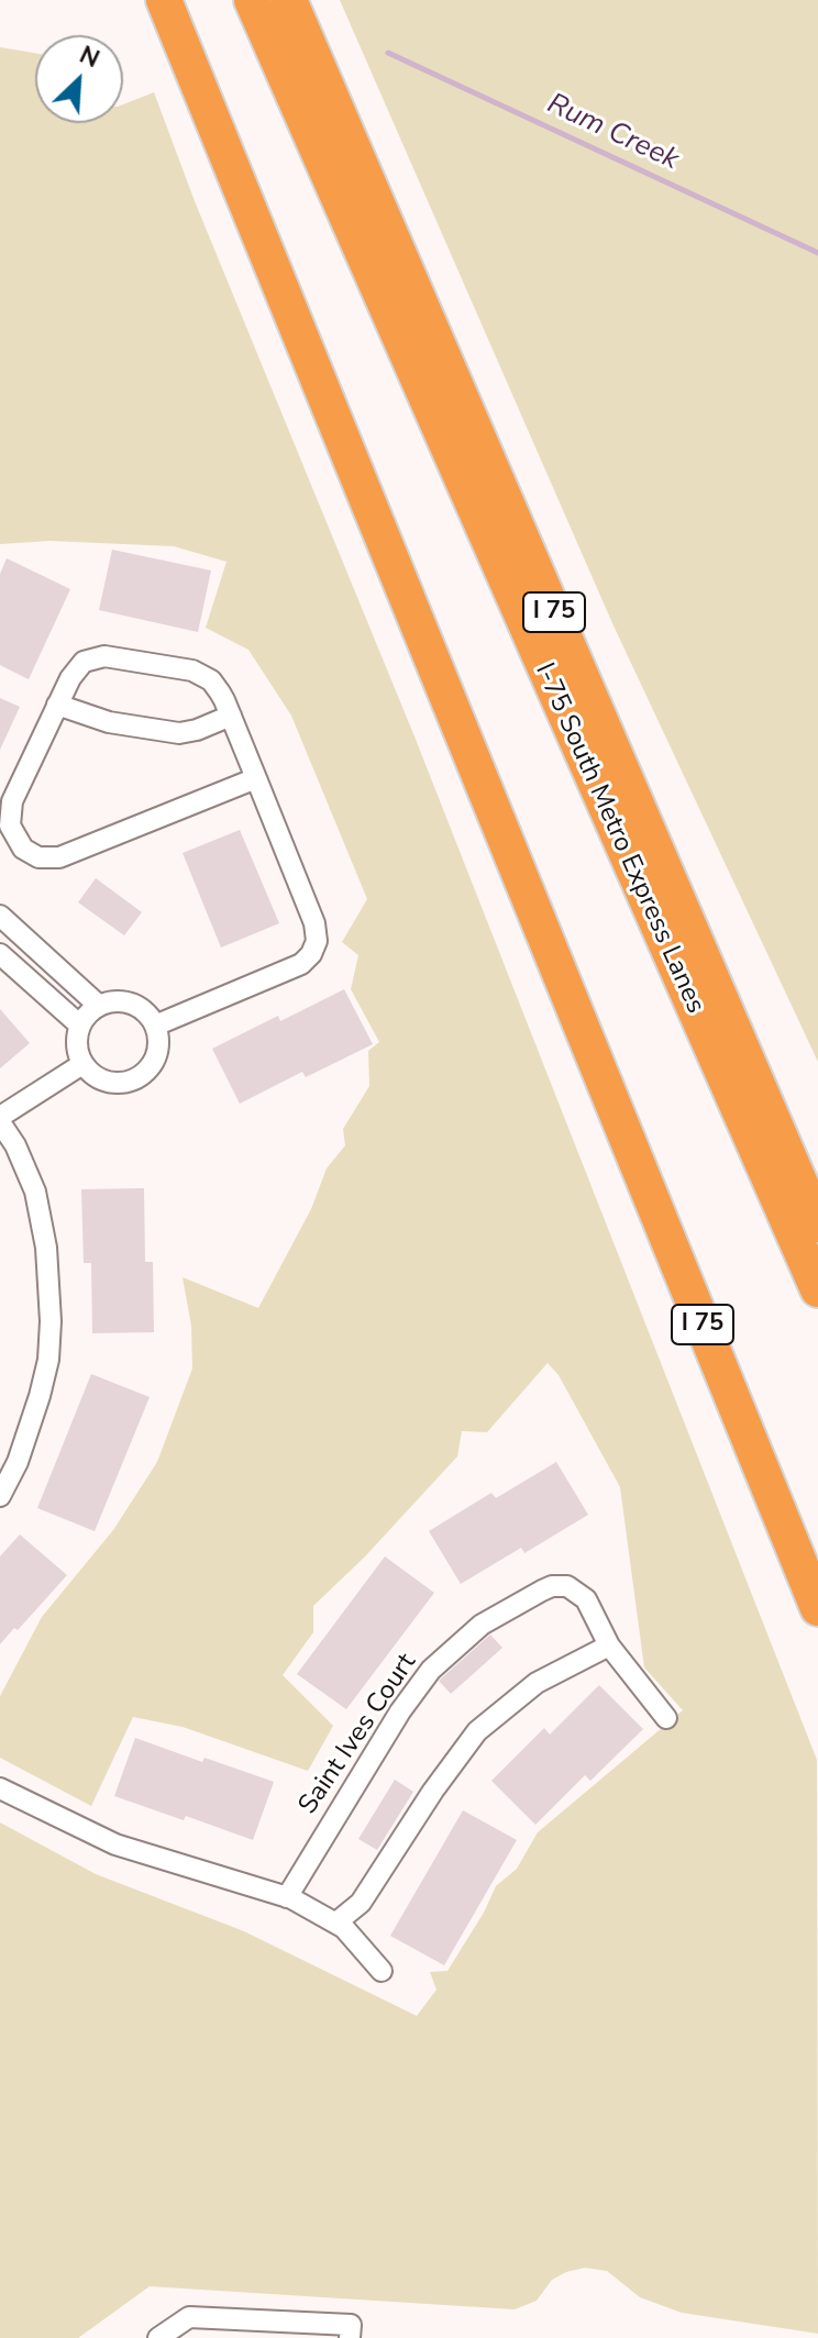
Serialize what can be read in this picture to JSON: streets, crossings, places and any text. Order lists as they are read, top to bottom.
{
  "streets": {
    "highway": ["I 75", "I-75 South Metro Express Lanes"],
    "street": ["Saint Ives Court"]
  },
  "water": ["Rum Creek"],
  "north": "top right"
}
